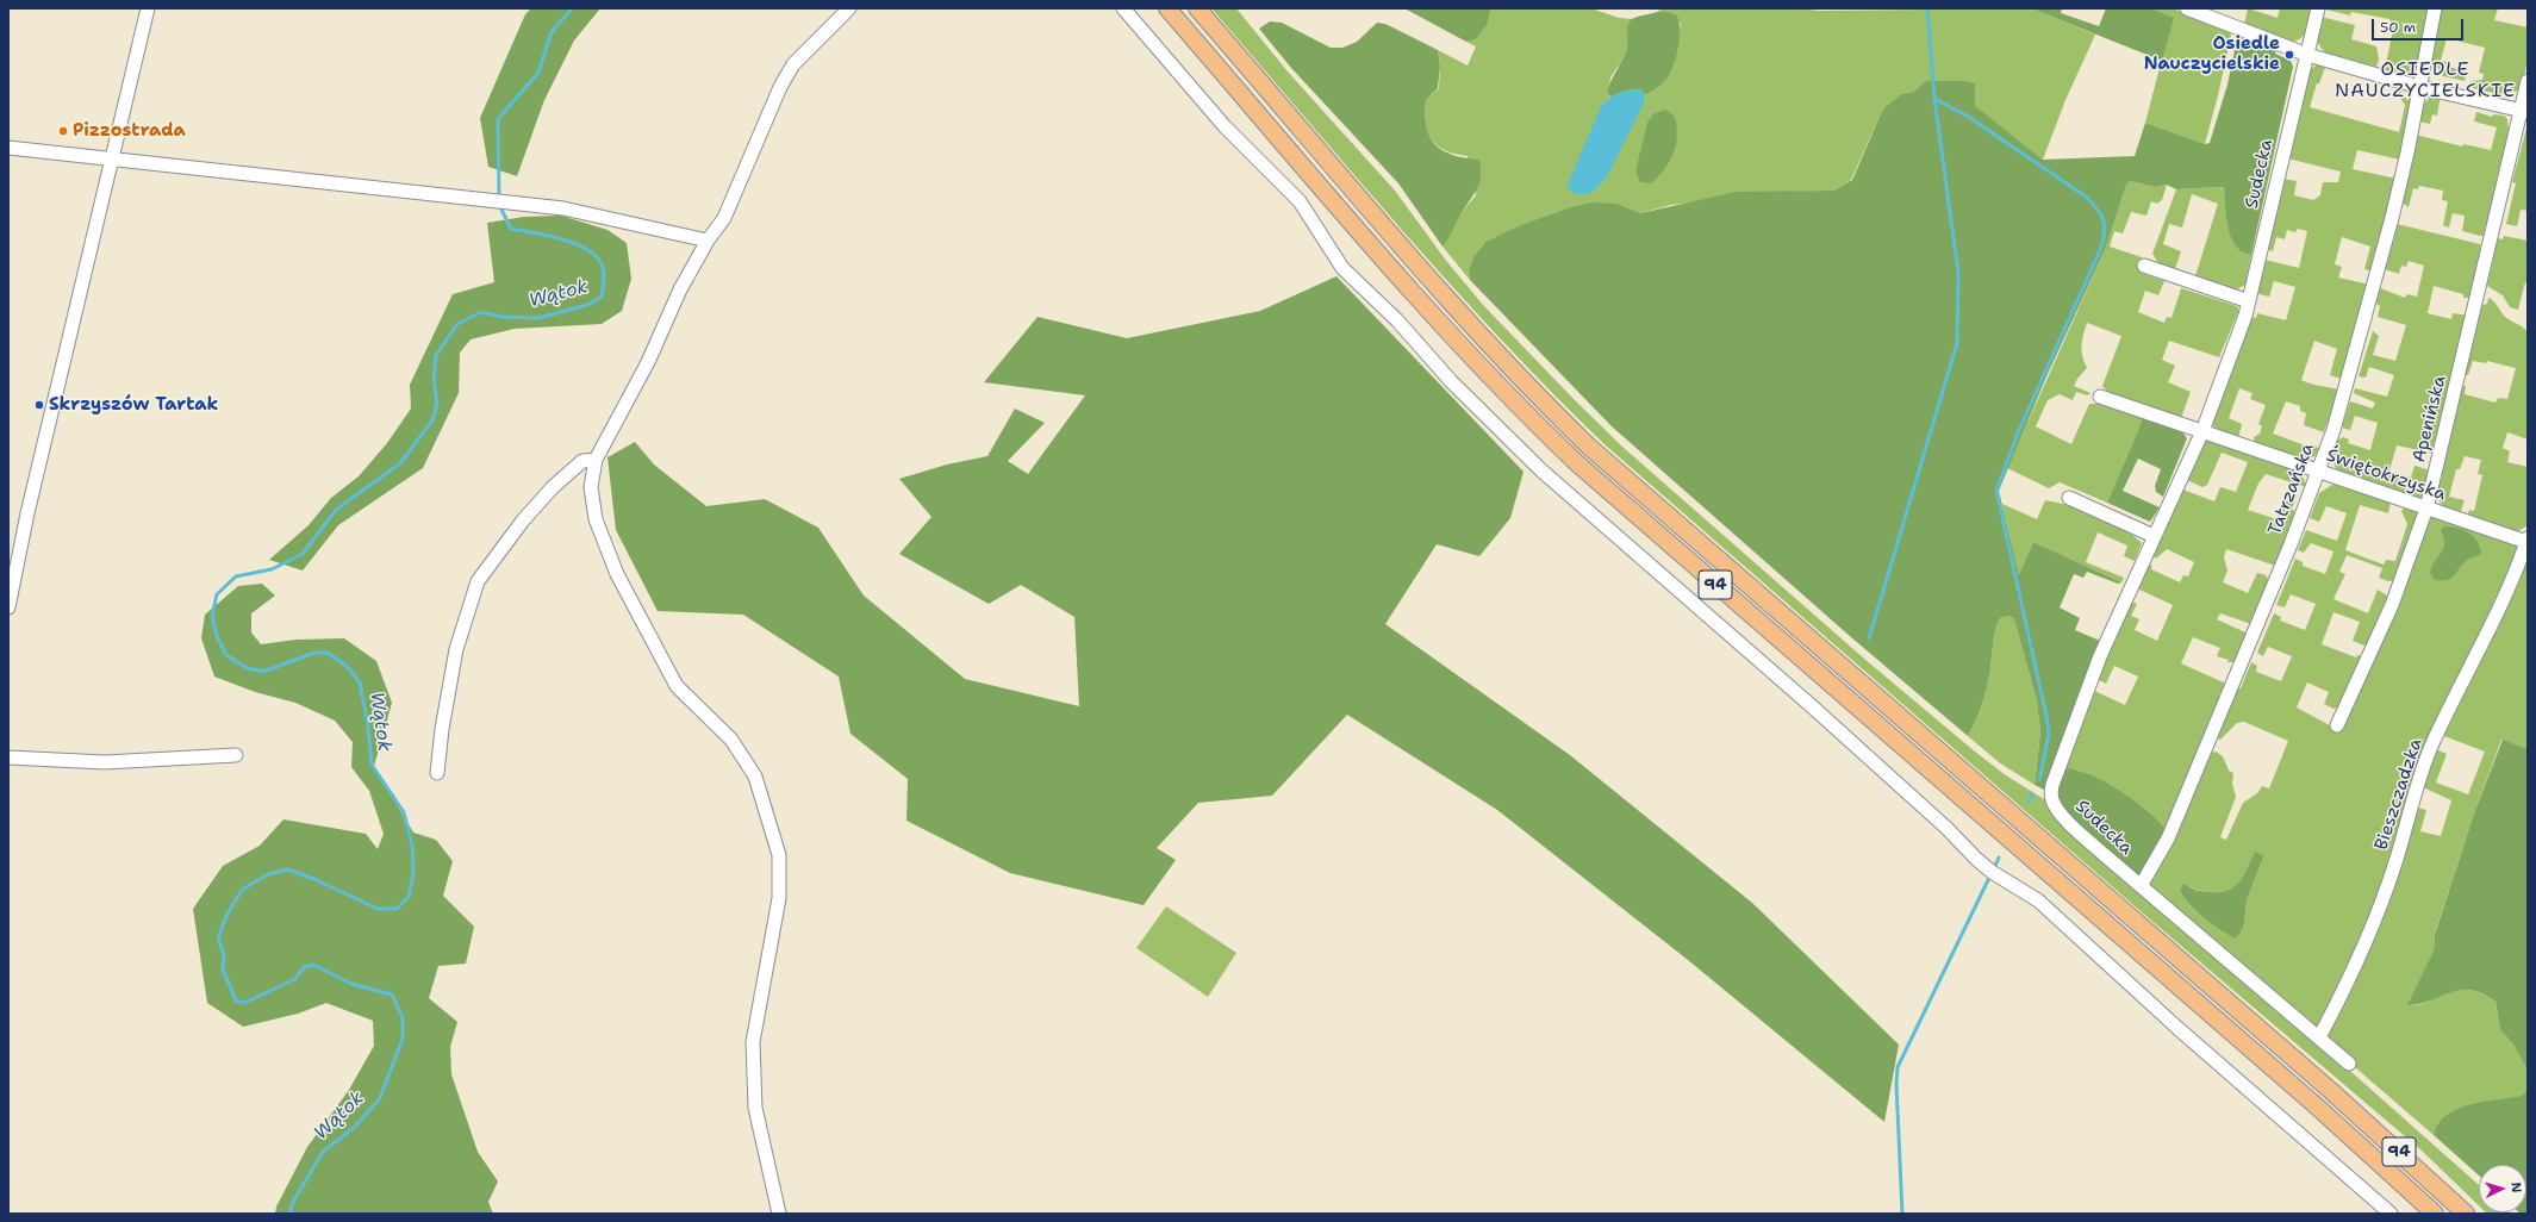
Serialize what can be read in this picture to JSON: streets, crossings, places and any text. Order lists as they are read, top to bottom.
{
  "streets": {
    "main road": ["94"],
    "street": [
      "Sudecka",
      "Apenińska",
      "Świętokrzyska",
      "Tatrzańska",
      "Bieszczadzka"
    ]
  },
  "crossings": [
    ["Sudecka", "Świętokrzyska"],
    ["Sudecka", "Tatrzańska"],
    ["Sudecka", "Bieszczadzka"],
    ["Apenińska", "Świętokrzyska"],
    ["Świętokrzyska", "Tatrzańska"],
    ["Świętokrzyska", "Bieszczadzka"]
  ],
  "districts": ["OSIEDLE NAUCZYCIELSKIE"],
  "water": ["Wątok"],
  "places": ["Osiedle Nauczycielskie", "Pizzostrada", "Skrzyszów Tartak"],
  "scale_bar": "50 m",
  "north": "right"
}
